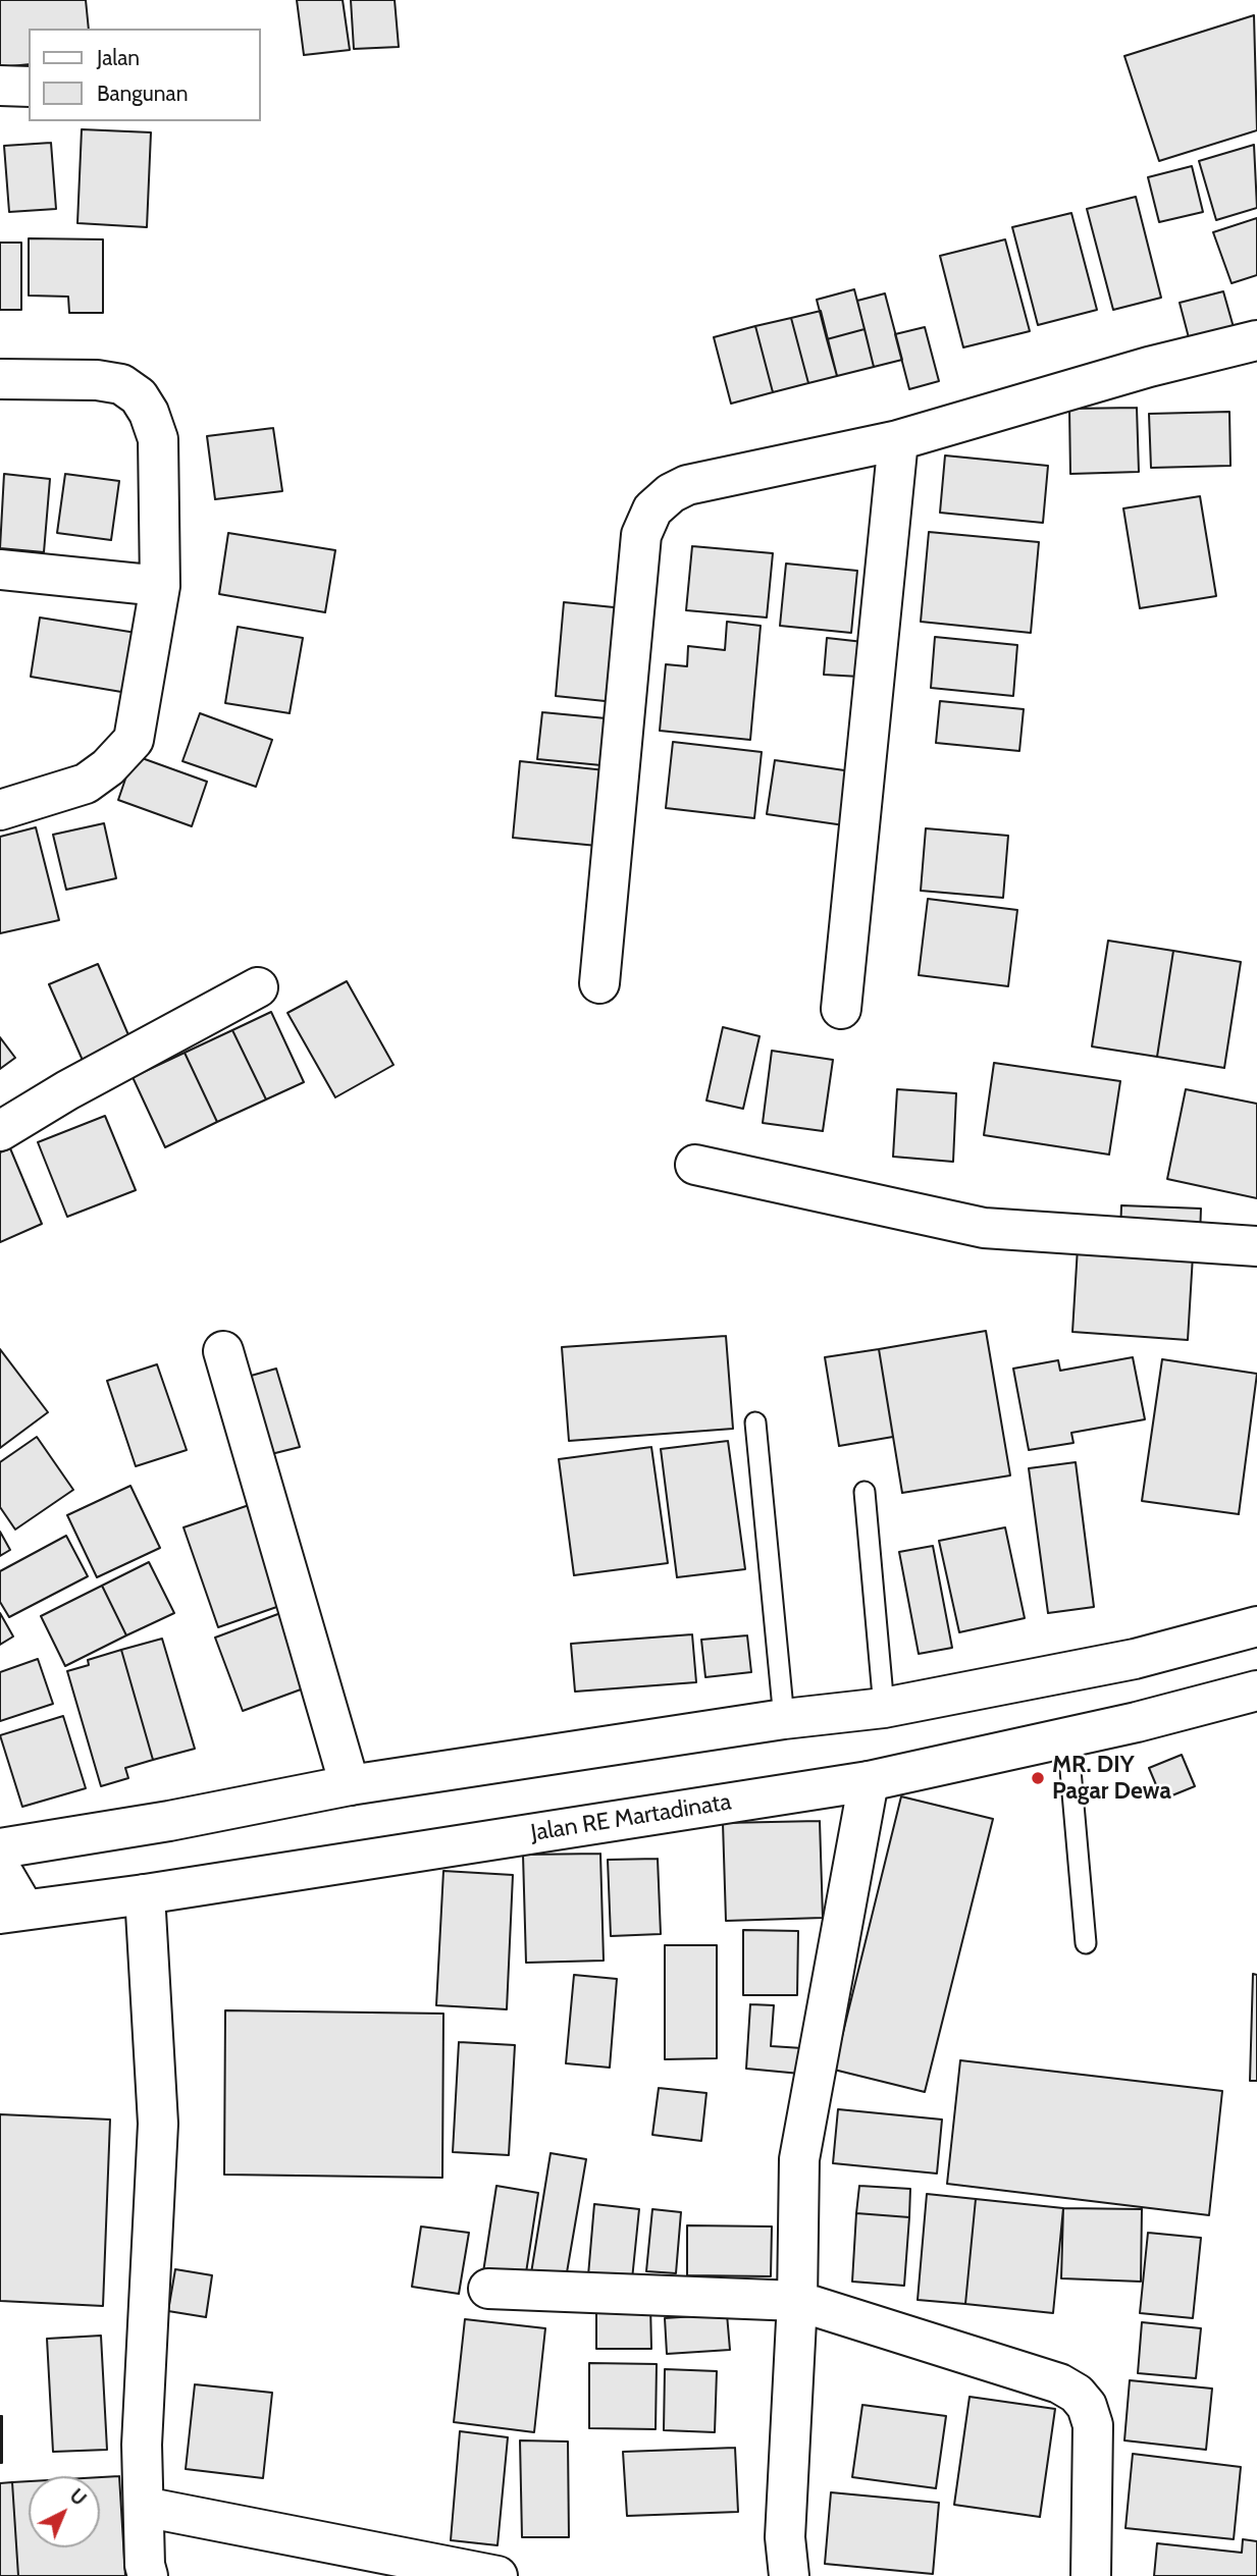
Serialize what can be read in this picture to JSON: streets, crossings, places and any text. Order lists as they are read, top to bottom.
{
  "streets": {
    "main road": ["Jalan RE Martadinata"]
  },
  "places": ["MR. DIY Pagar Dewa"],
  "legend": ["Jalan", "Bangunan"],
  "north": "top right"
}
